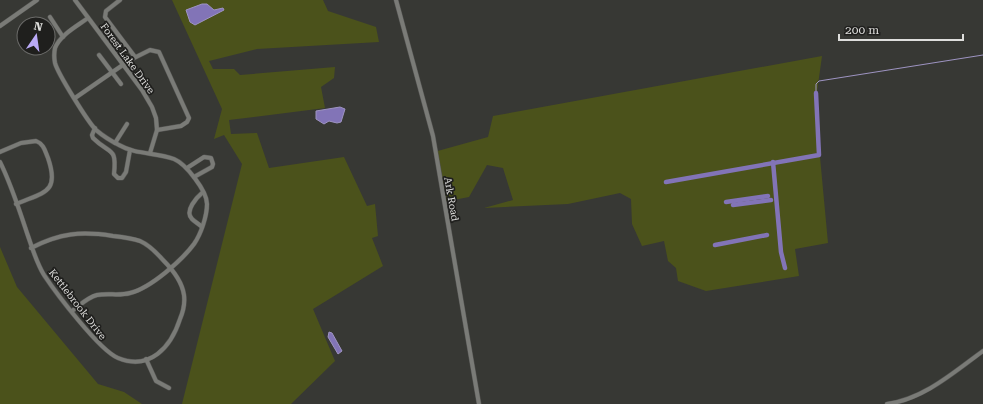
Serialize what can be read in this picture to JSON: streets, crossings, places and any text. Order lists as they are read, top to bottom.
{
  "streets": {
    "street": ["Forest Lake Drive", "Ark Road", "Kettlebrook Drive"]
  },
  "scale_bar": "200 m",
  "north": "top"
}
